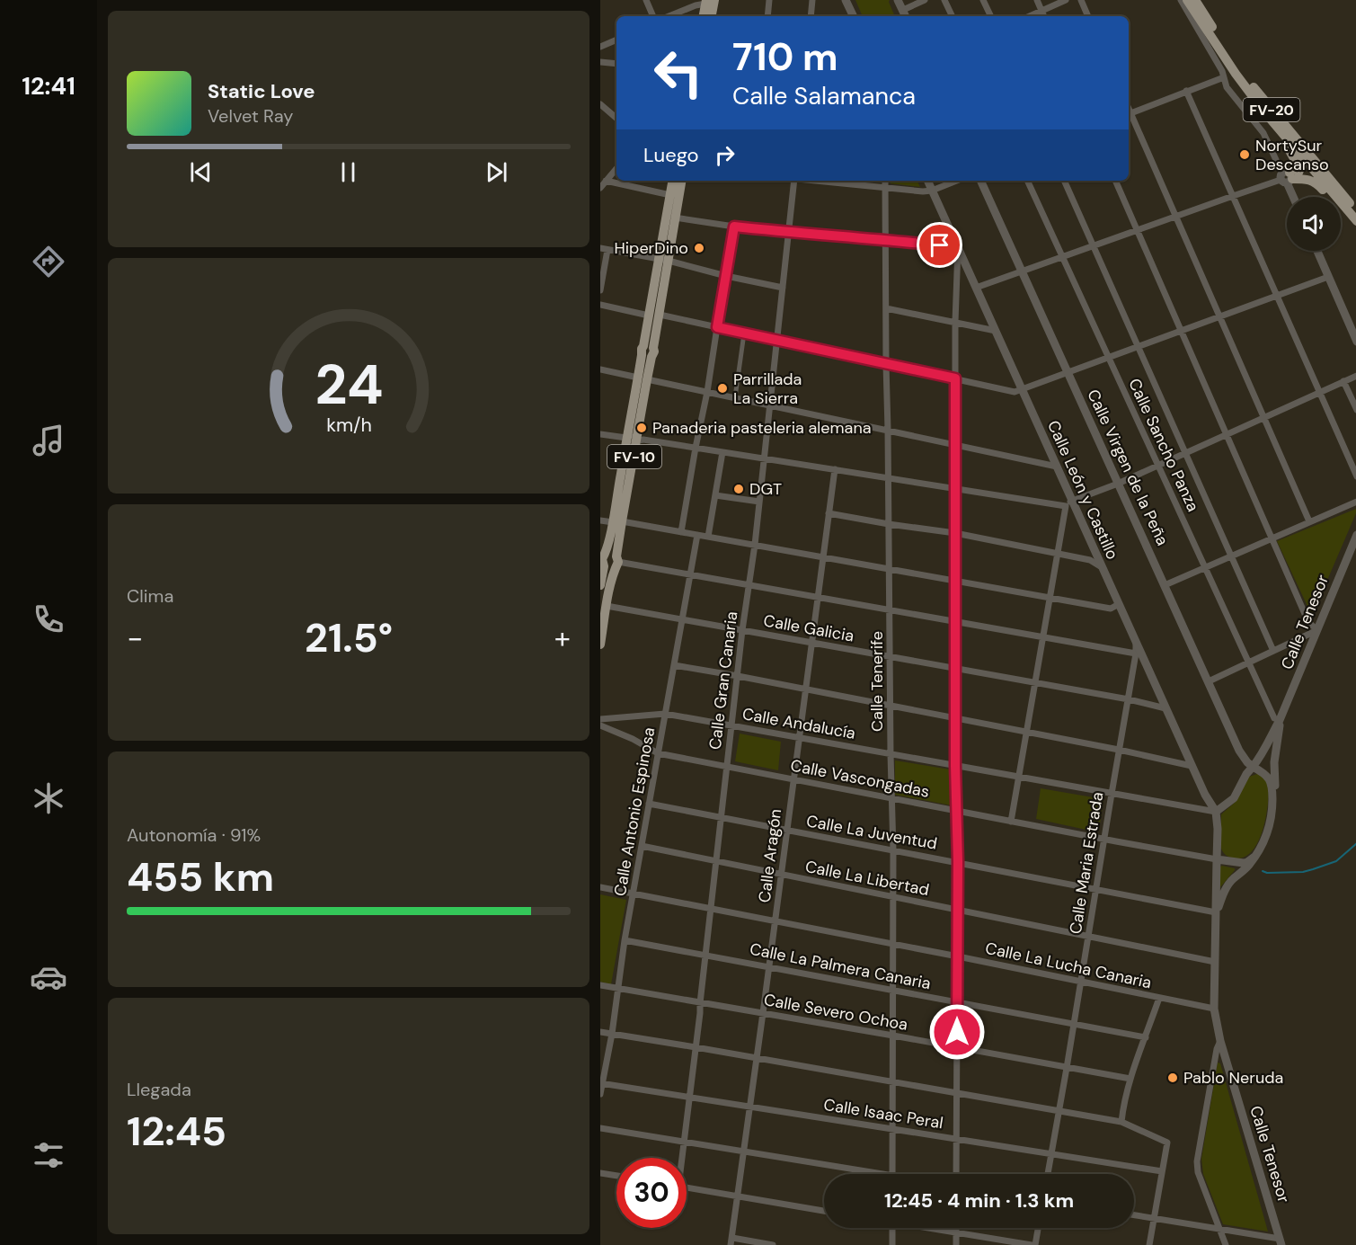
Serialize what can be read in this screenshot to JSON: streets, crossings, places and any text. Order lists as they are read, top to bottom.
{
  "streets": {
    "main road": ["FV-20", "FV-10"],
    "street": [
      "Calle Sancho Panza",
      "Calle Virgen de la Peña",
      "Calle León y Castillo",
      "Calle Tenesor",
      "Calle Galicia",
      "Calle Gran Canaria",
      "Calle Tenerife",
      "Calle Andalucía",
      "Calle Vascongadas",
      "Calle Antonio Espinosa",
      "Calle La Juventud",
      "Calle Aragón",
      "Calle Maria Estrada",
      "Calle La Libertad",
      "Calle La Lucha Canaria",
      "Calle La Palmera Canaria",
      "Calle Severo Ochoa",
      "Calle Isaac Peral"
    ]
  },
  "crossings": [
    ["Calle Sancho Panza", "Calle Tenesor"],
    ["FV-10", "Calle Galicia"],
    ["Calle Virgen de la Peña", "Calle Tenesor"],
    ["Calle León y Castillo", "Calle Tenesor"],
    ["Calle León y Castillo", "Calle Galicia"],
    ["Calle León y Castillo", "Calle Andalucía"],
    ["Calle León y Castillo", "Calle Maria Estrada"],
    ["Calle Tenesor", "Calle Andalucía"],
    ["Calle Tenesor", "Calle Vascongadas"],
    ["Calle Tenesor", "Calle La Juventud"],
    ["Calle Tenesor", "Calle La Libertad"],
    ["Calle Tenesor", "Calle La Lucha Canaria"],
    ["Calle Galicia", "Calle Gran Canaria"],
    ["Calle Galicia", "Calle Tenerife"],
    ["Calle Galicia", "Calle Antonio Espinosa"],
    ["Calle Galicia", "Calle Aragón"],
    ["Calle Galicia", "Calle Maria Estrada"],
    ["Calle Gran Canaria", "Calle Andalucía"],
    ["Calle Gran Canaria", "Calle Vascongadas"],
    ["Calle Gran Canaria", "Calle La Juventud"],
    ["Calle Gran Canaria", "Calle La Libertad"],
    ["Calle Gran Canaria", "Calle La Lucha Canaria"],
    ["Calle Gran Canaria", "Calle La Palmera Canaria"],
    ["Calle Gran Canaria", "Calle Severo Ochoa"],
    ["Calle Gran Canaria", "Calle Isaac Peral"],
    ["Calle Tenerife", "Calle Andalucía"],
    ["Calle Tenerife", "Calle Vascongadas"],
    ["Calle Tenerife", "Calle La Juventud"],
    ["Calle Tenerife", "Calle La Libertad"],
    ["Calle Tenerife", "Calle La Lucha Canaria"],
    ["Calle Tenerife", "Calle La Palmera Canaria"],
    ["Calle Tenerife", "Calle Severo Ochoa"],
    ["Calle Tenerife", "Calle Isaac Peral"],
    ["Calle Andalucía", "Calle Antonio Espinosa"],
    ["Calle Andalucía", "Calle Aragón"],
    ["Calle Andalucía", "Calle Maria Estrada"],
    ["Calle Vascongadas", "Calle Antonio Espinosa"],
    ["Calle Vascongadas", "Calle Aragón"],
    ["Calle Vascongadas", "Calle Maria Estrada"],
    ["Calle Antonio Espinosa", "Calle La Juventud"],
    ["Calle Antonio Espinosa", "Calle La Libertad"],
    ["Calle Antonio Espinosa", "Calle La Lucha Canaria"],
    ["Calle Antonio Espinosa", "Calle La Palmera Canaria"],
    ["Calle Antonio Espinosa", "Calle Severo Ochoa"],
    ["Calle Antonio Espinosa", "Calle Isaac Peral"],
    ["Calle La Juventud", "Calle Aragón"],
    ["Calle La Juventud", "Calle Maria Estrada"],
    ["Calle Aragón", "Calle La Libertad"],
    ["Calle Aragón", "Calle La Lucha Canaria"],
    ["Calle Aragón", "Calle La Palmera Canaria"],
    ["Calle Aragón", "Calle Severo Ochoa"],
    ["Calle Aragón", "Calle Isaac Peral"],
    ["Calle Maria Estrada", "Calle La Libertad"],
    ["Calle Maria Estrada", "Calle La Lucha Canaria"],
    ["Calle Maria Estrada", "Calle La Palmera Canaria"],
    ["Calle Maria Estrada", "Calle Severo Ochoa"],
    ["Calle Maria Estrada", "Calle Isaac Peral"]
  ],
  "places": [
    "NortySur Descanso",
    "HiperDino",
    "Parrillada La Sierra",
    "Panaderia pasteleria alemana",
    "DGT",
    "Pablo Neruda"
  ],
  "page": {
    "tabs": "12:41",
    "turn": ["710 m", "Calle Salamanca"],
    "song": ["Static Love", "Velvet Ray"],
    "then": "Luego",
    "tile": [
      "Clima",
      ["Autonomía · 91%", "455 km"],
      ["Llegada", "12:45"]
    ],
    "heat": ["−", "21.5°", "+"],
    "limit": "30",
    "trip": "12:45 · 4 min · 1.3 km",
    "gauge": ["24", "km/h"]
  }
}
